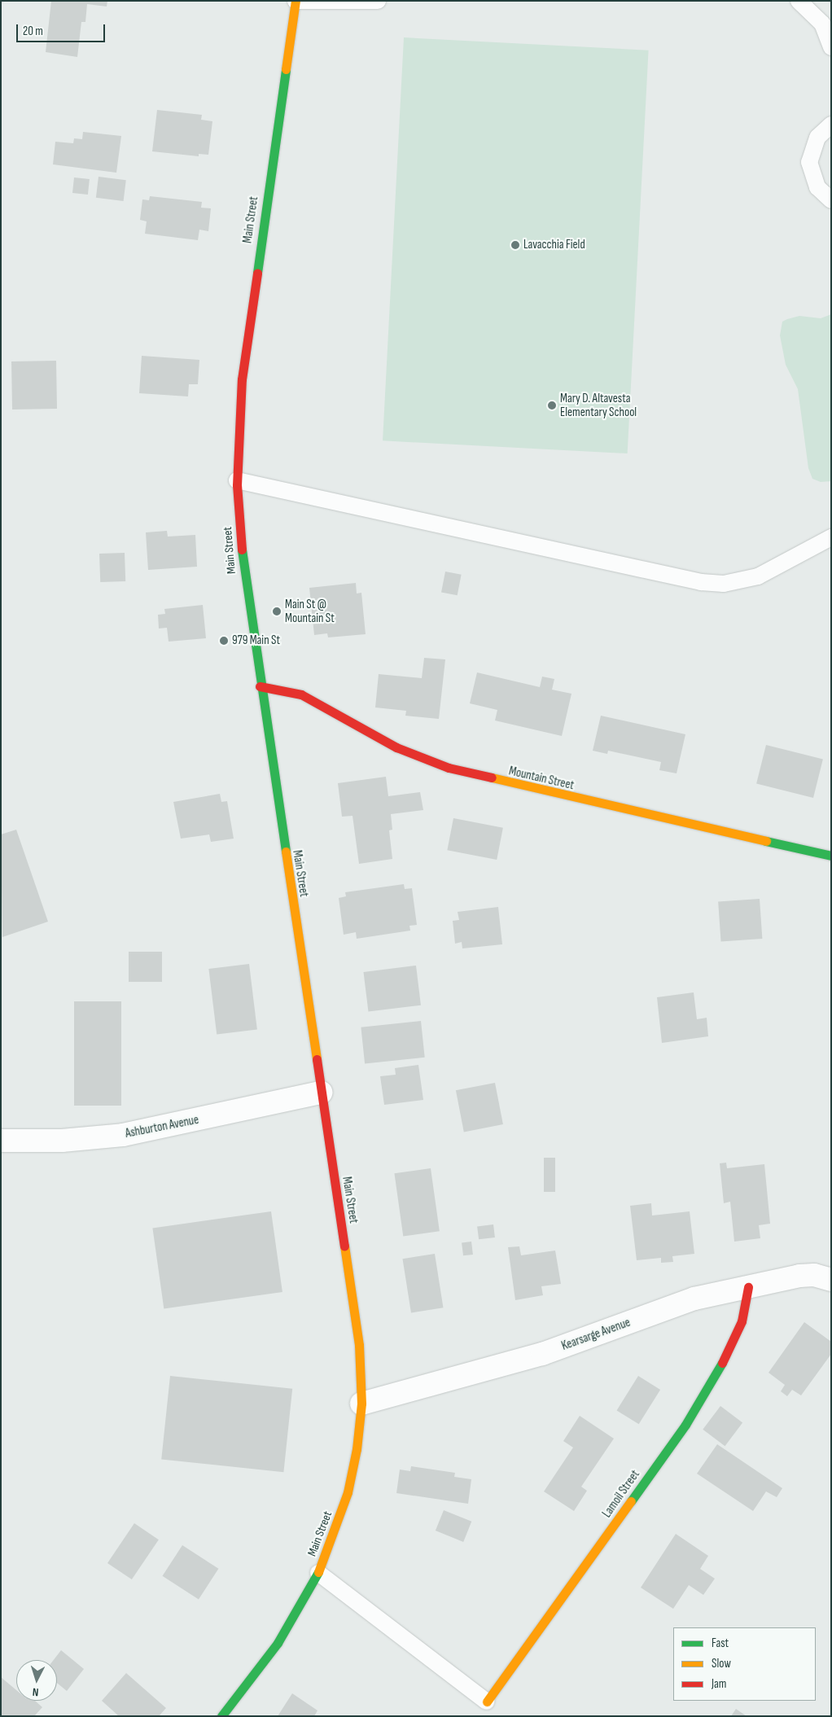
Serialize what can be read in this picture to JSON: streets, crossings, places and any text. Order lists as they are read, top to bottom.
{
  "streets": {
    "main road": ["Main Street", "Mountain Street", "Lamoil Street"],
    "street": ["Ashburton Avenue", "Kearsarge Avenue"]
  },
  "crossings": [
    ["Main Street", "Mountain Street"],
    ["Main Street", "Ashburton Avenue"],
    ["Main Street", "Kearsarge Avenue"],
    ["Kearsarge Avenue", "Lamoil Street"]
  ],
  "places": [
    "Lavacchia Field",
    "Mary D. Altavesta Elementary School",
    "Main St @ Mountain St",
    "979 Main St"
  ],
  "legend": ["Fast", "Slow", "Jam"],
  "scale_bar": "20 m",
  "north": "bottom"
}
